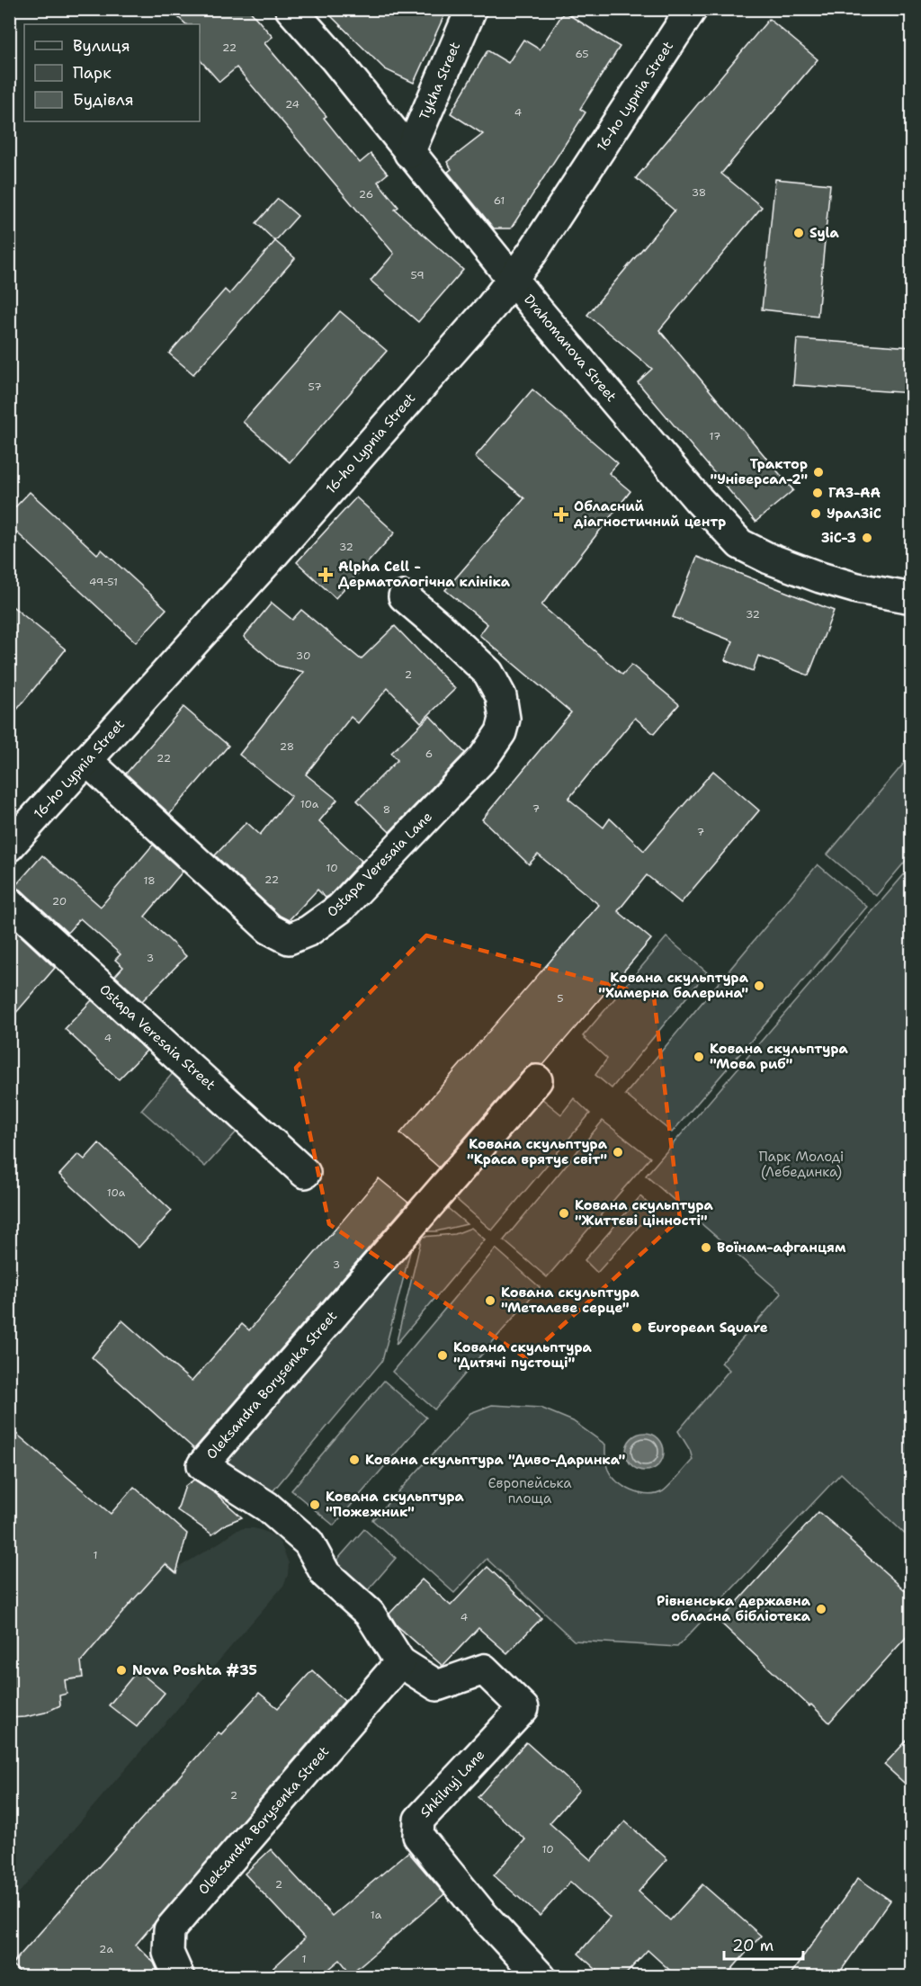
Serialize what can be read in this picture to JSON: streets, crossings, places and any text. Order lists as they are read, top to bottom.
{
  "streets": {
    "street": [
      "Tykha Street",
      "16-ho Lypnia Street",
      "Drahomanova Street",
      "Ostapa Veresaia Lane",
      "Ostapa Veresaia Street",
      "Oleksandra Borysenka Street",
      "Shkilnyj Lane"
    ]
  },
  "crossings": [
    ["Tykha Street", "Drahomanova Street"],
    ["16-ho Lypnia Street", "Drahomanova Street"],
    ["16-ho Lypnia Street", "Ostapa Veresaia Lane"],
    ["Oleksandra Borysenka Street", "Shkilnyj Lane"]
  ],
  "parks": ["Парк Молоді (Лебединка)", "Європейська площа"],
  "places": {
    "other": [
      "Syla",
      "Трактор \"Універсал-2\"",
      "ГАЗ-АА",
      "УралЗіС",
      "ЗіС-3",
      "Кована скульптура \"Химерна балерина\"",
      "Кована скульптура \"Мова риб\"",
      "Кована скульптура \"Краса врятує світ\"",
      "Кована скульптура \"Життєві цінності\"",
      "Воїнам-афганцям",
      "Кована скульптура \"Металеве серце\"",
      "European Square",
      "Кована скульптура \"Дитячі пустощі\"",
      "Кована скульптура \"Диво-Даринка\"",
      "Кована скульптура \"Пожежник\"",
      "Рівненська державна обласна бібліотека",
      "Nova Poshta #35"
    ],
    "health": ["Обласний діагностичний центр", "Alpha Cell - Дерматологічна клініка"]
  },
  "house_numbers": [
    "22",
    "65",
    "24",
    "4",
    "38",
    "26",
    "61",
    "59",
    "57",
    "17",
    "32",
    "49-51",
    "32",
    "30",
    "2",
    "28",
    "6",
    "22",
    "10а",
    "7",
    "8",
    "7",
    "10",
    "22",
    "18",
    "20",
    "3",
    "5",
    "4",
    "10а",
    "3",
    "1",
    "4",
    "2",
    "10",
    "2",
    "1а",
    "2а",
    "1"
  ],
  "legend": ["Вулиця", "Парк", "Будівля"],
  "scale_bar": "20 m"
}
